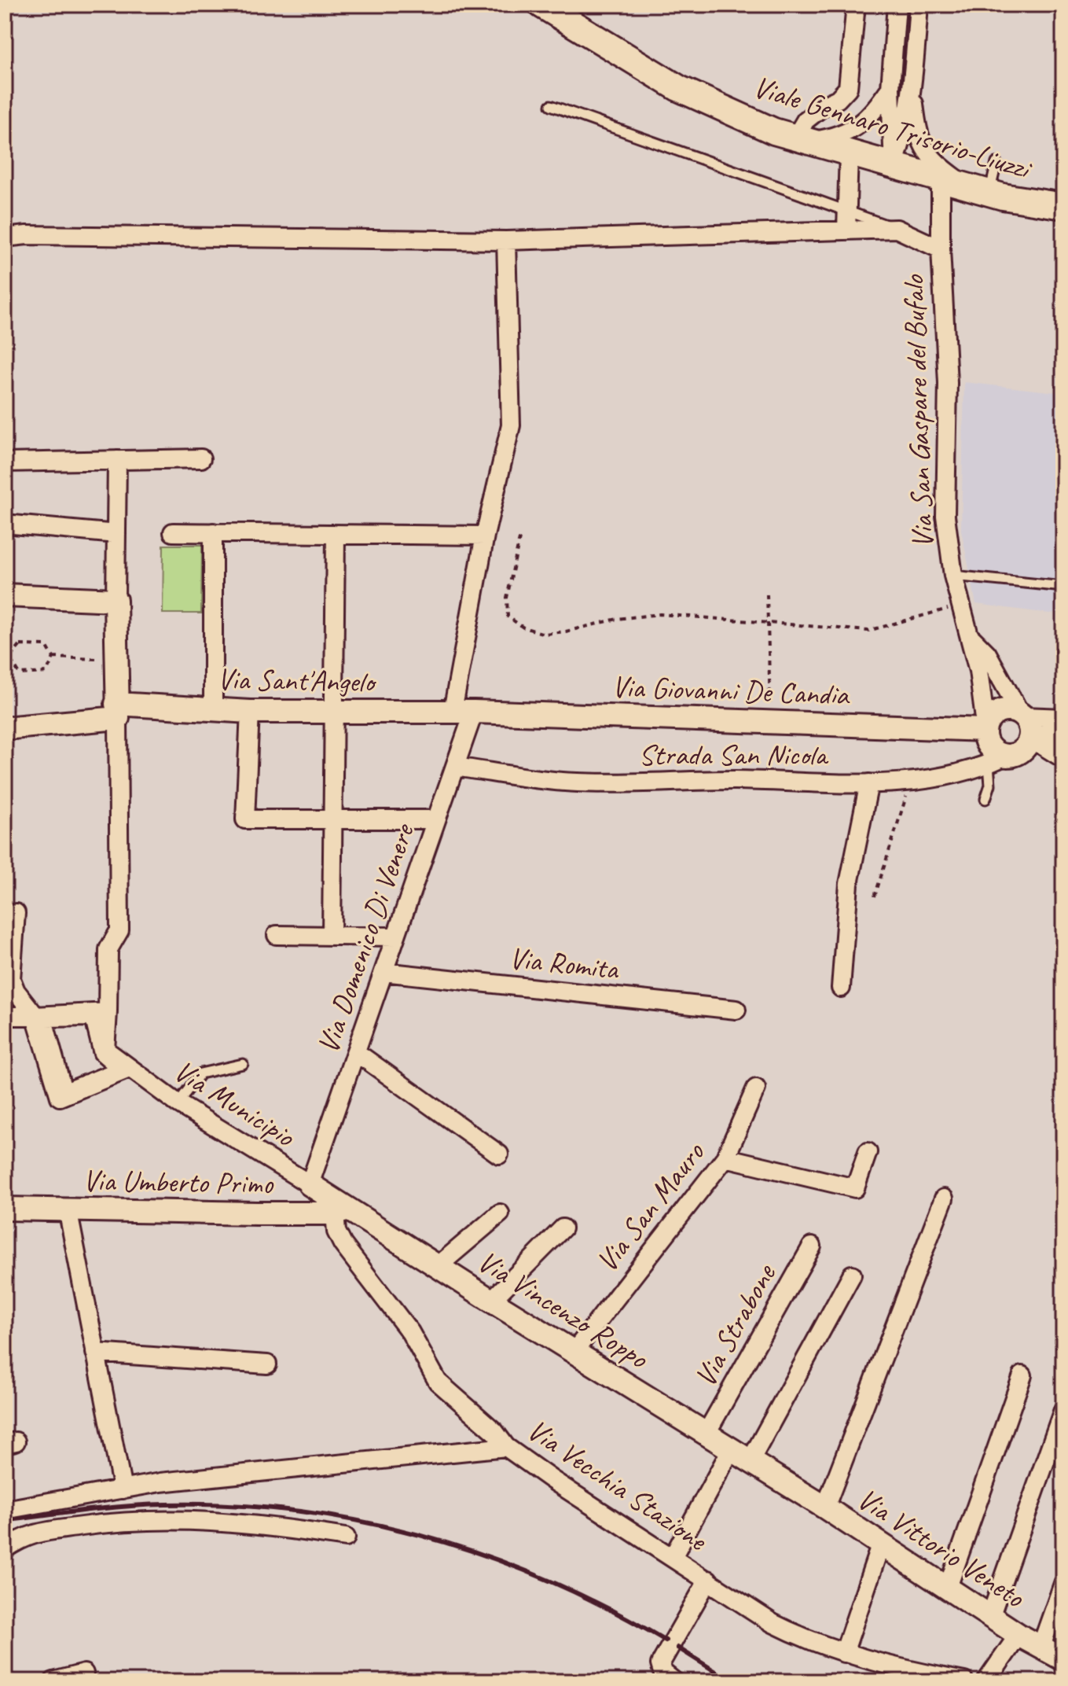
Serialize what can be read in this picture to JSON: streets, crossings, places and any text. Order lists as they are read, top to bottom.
{
  "streets": {
    "main road": ["Viale Gennaro Trisorio-Liuzzi"],
    "street": [
      "Via San Gaspare del Bufalo",
      "Via Sant'Angelo",
      "Via Giovanni De Candia",
      "Strada San Nicola",
      "Via Domenico Di Venere",
      "Via Romita",
      "Via Municipio",
      "Via Umberto Primo",
      "Via San Mauro",
      "Via Vincenzo Roppo",
      "Via Strabone",
      "Via Vecchia Stazione",
      "Via Vittorio Veneto"
    ]
  },
  "crossings": [
    ["Viale Gennaro Trisorio-Liuzzi", "Via San Gaspare del Bufalo"],
    ["Via San Gaspare del Bufalo", "Via Giovanni De Candia"],
    ["Via San Gaspare del Bufalo", "Strada San Nicola"],
    ["Via Sant'Angelo", "Via Giovanni De Candia"],
    ["Via Sant'Angelo", "Via Domenico Di Venere"],
    ["Via Giovanni De Candia", "Strada San Nicola"],
    ["Via Giovanni De Candia", "Via Domenico Di Venere"],
    ["Strada San Nicola", "Via Domenico Di Venere"],
    ["Via Domenico Di Venere", "Via Romita"],
    ["Via Domenico Di Venere", "Via Municipio"],
    ["Via Domenico Di Venere", "Via Vincenzo Roppo"],
    ["Via Municipio", "Via Vincenzo Roppo"],
    ["Via Umberto Primo", "Via Vincenzo Roppo"],
    ["Via Umberto Primo", "Via Vecchia Stazione"],
    ["Via San Mauro", "Via Vincenzo Roppo"],
    ["Via Vincenzo Roppo", "Via Strabone"],
    ["Via Vincenzo Roppo", "Via Vecchia Stazione"],
    ["Via Vincenzo Roppo", "Via Vittorio Veneto"]
  ]
}
